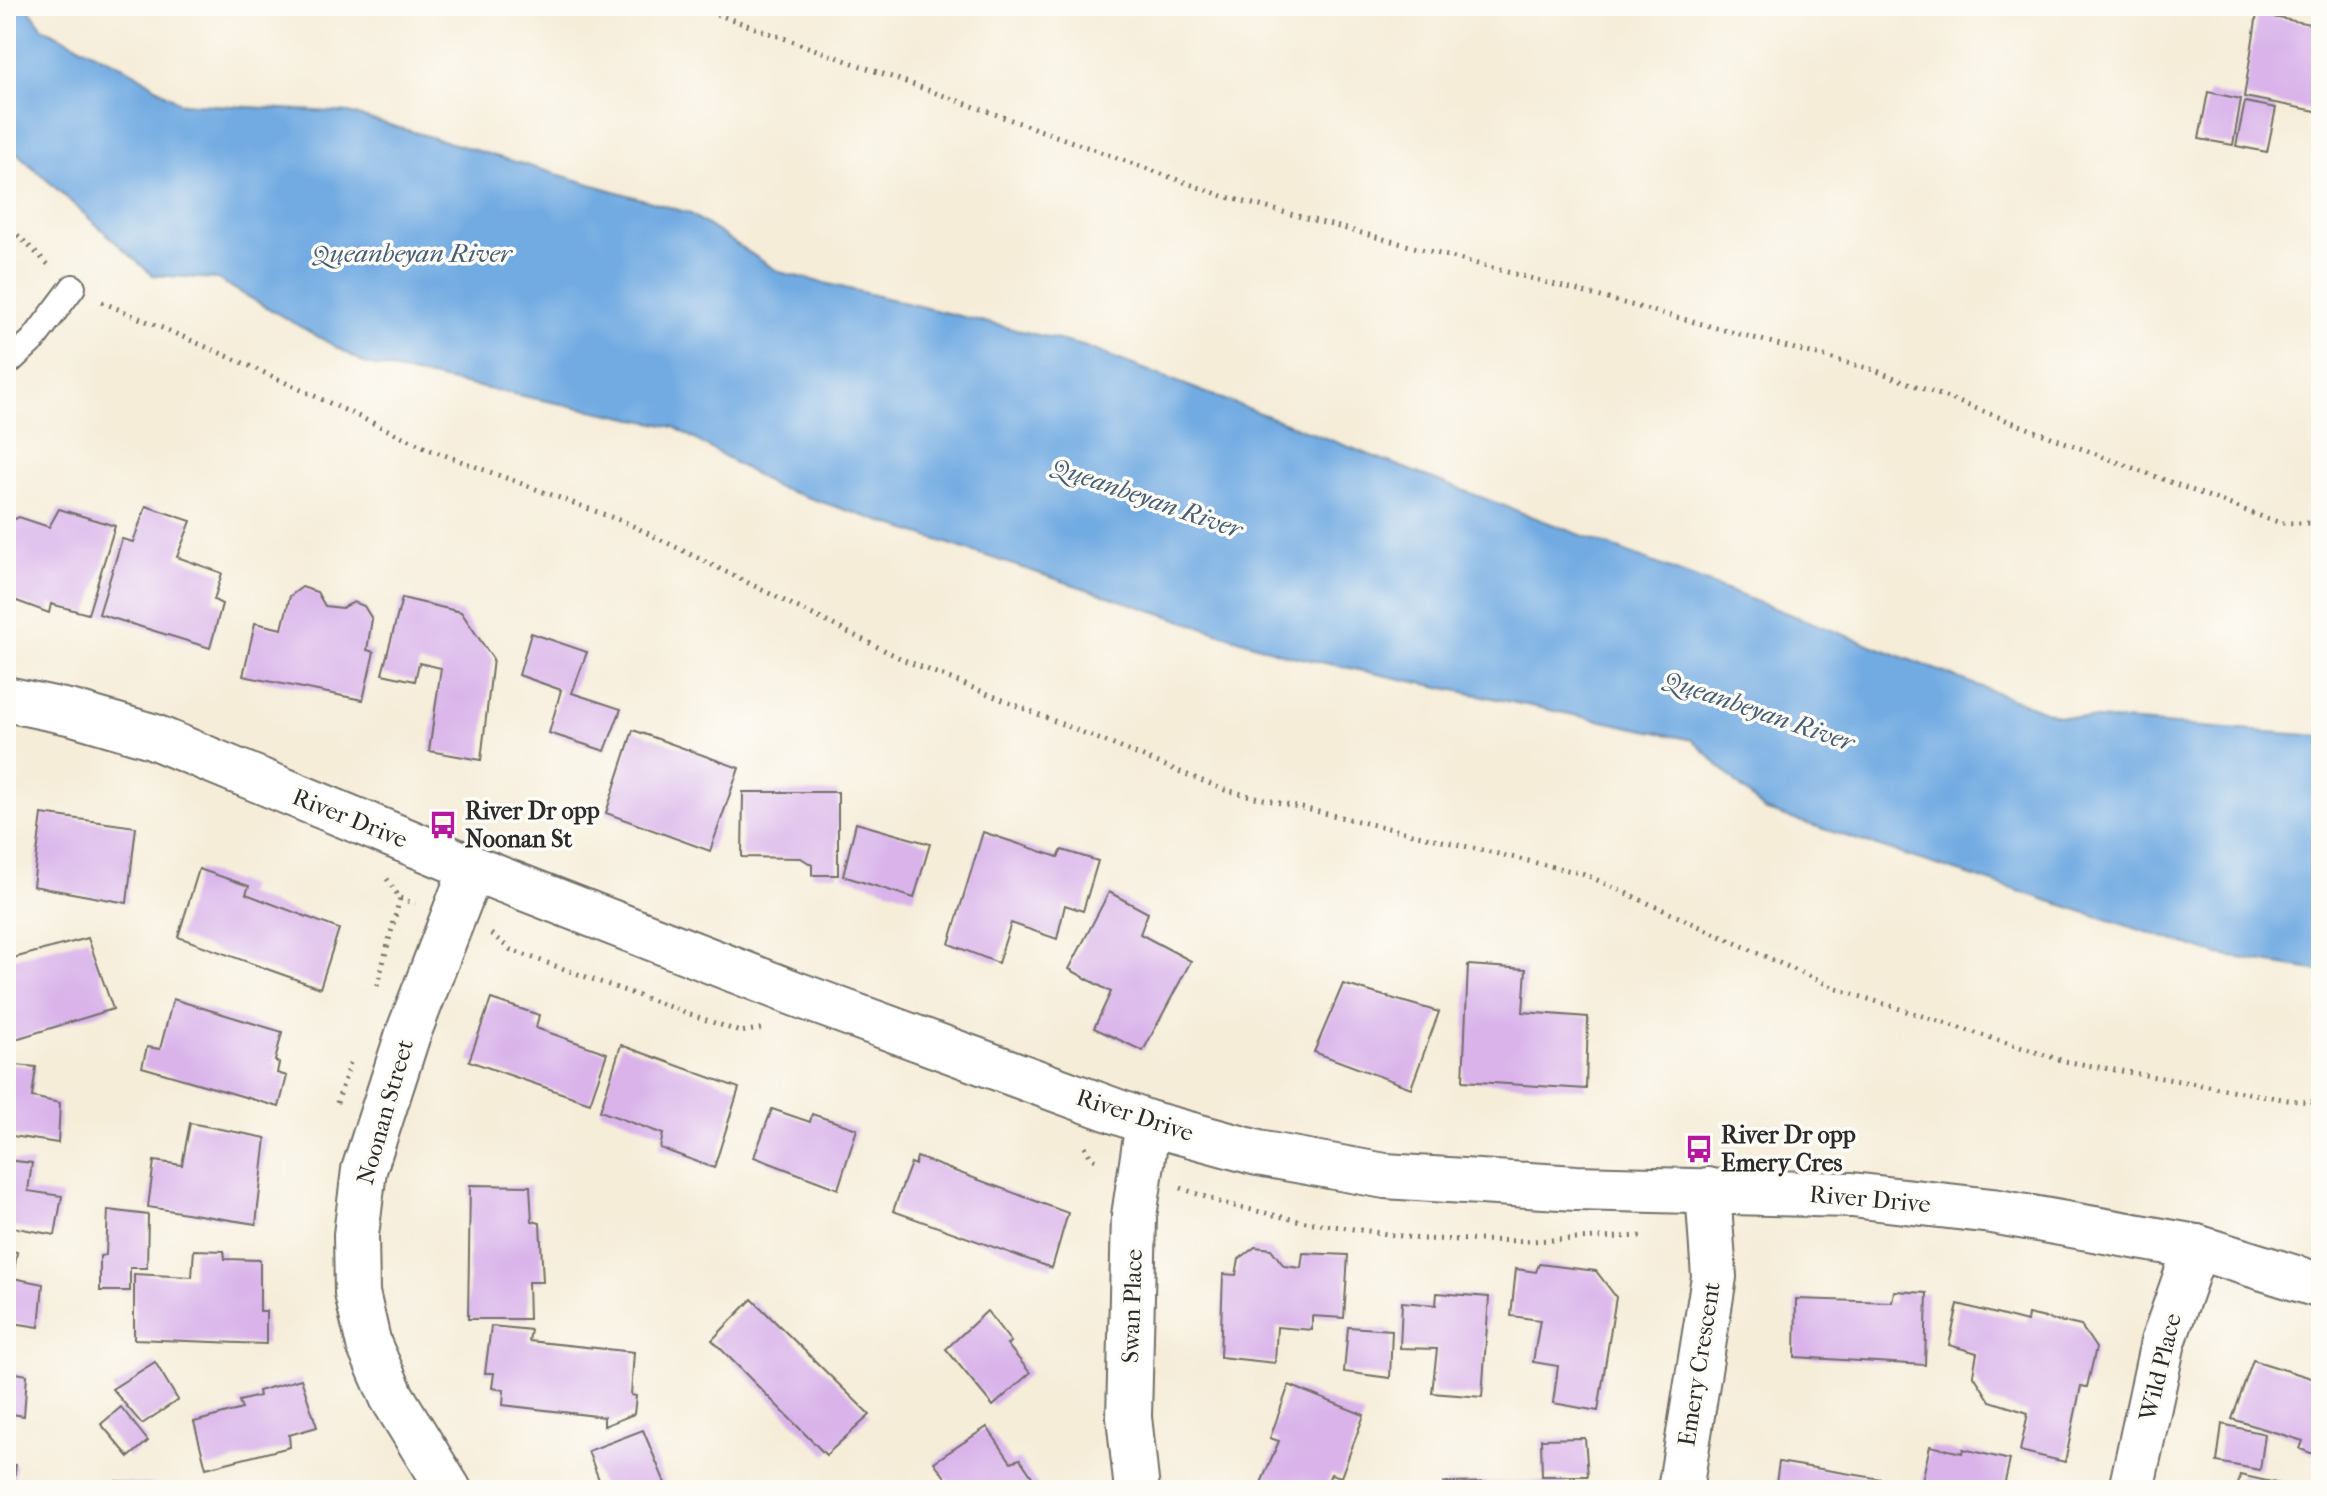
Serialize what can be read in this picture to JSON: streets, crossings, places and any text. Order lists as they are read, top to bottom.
{
  "streets": {
    "street": [
      "River Drive",
      "Noonan Street",
      "Swan Place",
      "Emery Crescent",
      "Wild Place"
    ]
  },
  "crossings": [
    ["River Drive", "Noonan Street"],
    ["River Drive", "Swan Place"],
    ["River Drive", "Emery Crescent"],
    ["River Drive", "Wild Place"]
  ],
  "water": ["Queanbeyan River"],
  "places": {
    "bus stop": ["River Dr opp Noonan St", "River Dr opp Emery Cres"]
  }
}
